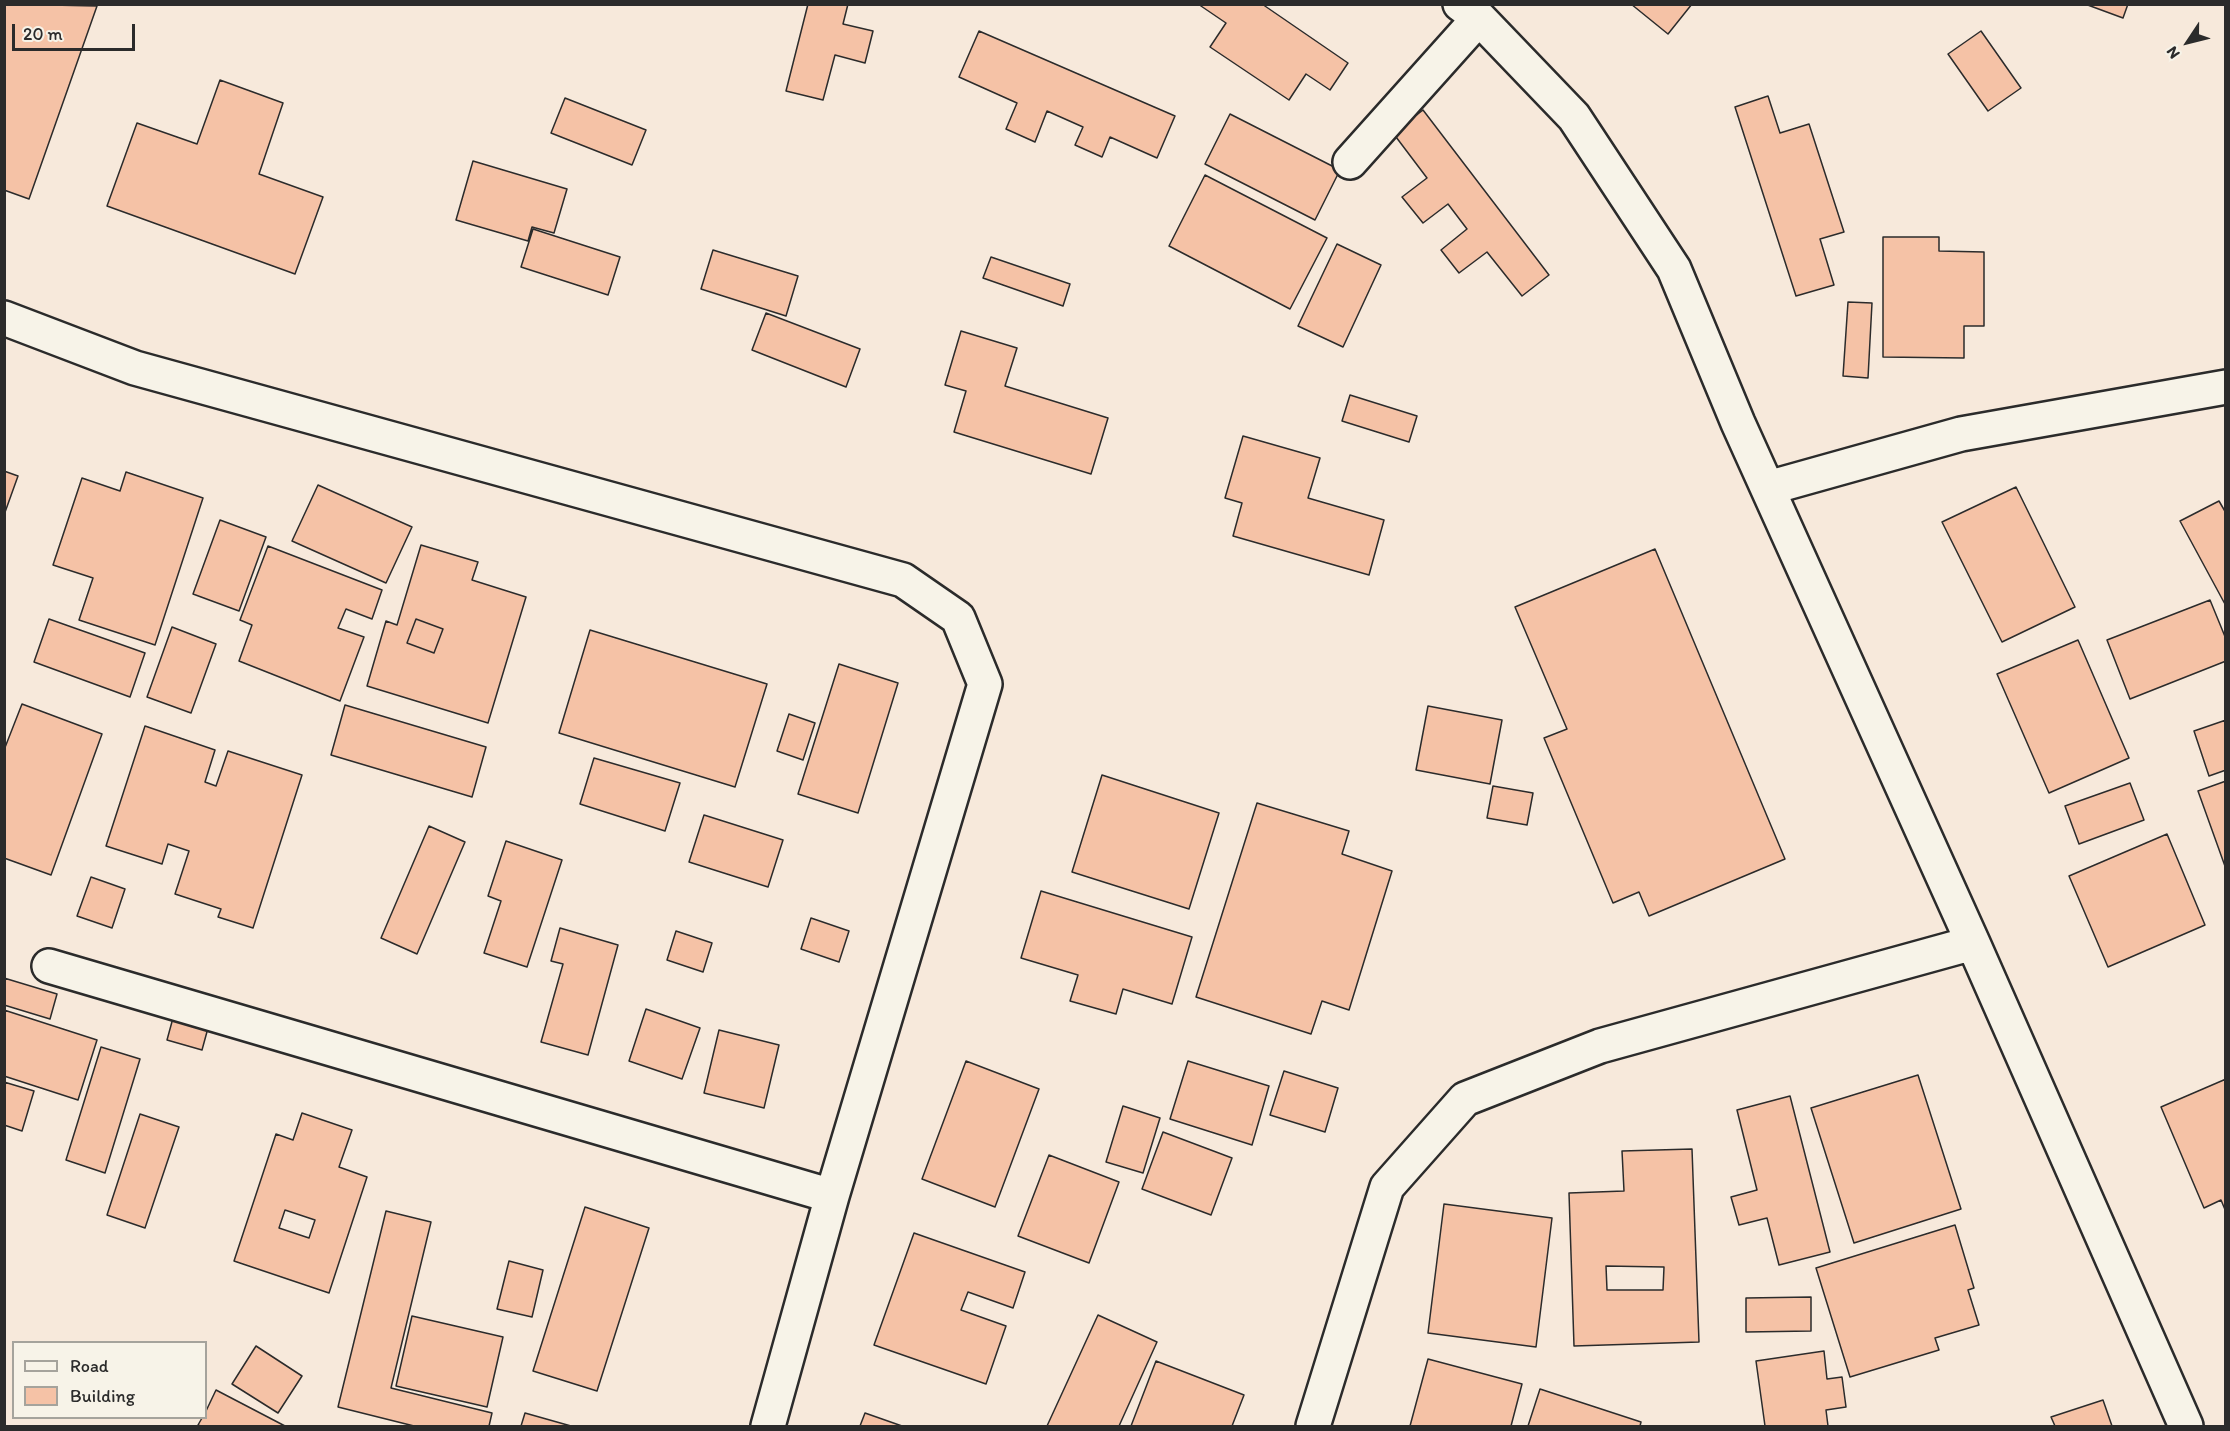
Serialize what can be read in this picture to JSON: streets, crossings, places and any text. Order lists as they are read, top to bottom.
{
  "legend": ["Road", "Building"],
  "scale_bar": "20 m",
  "north": "bottom left"
}
